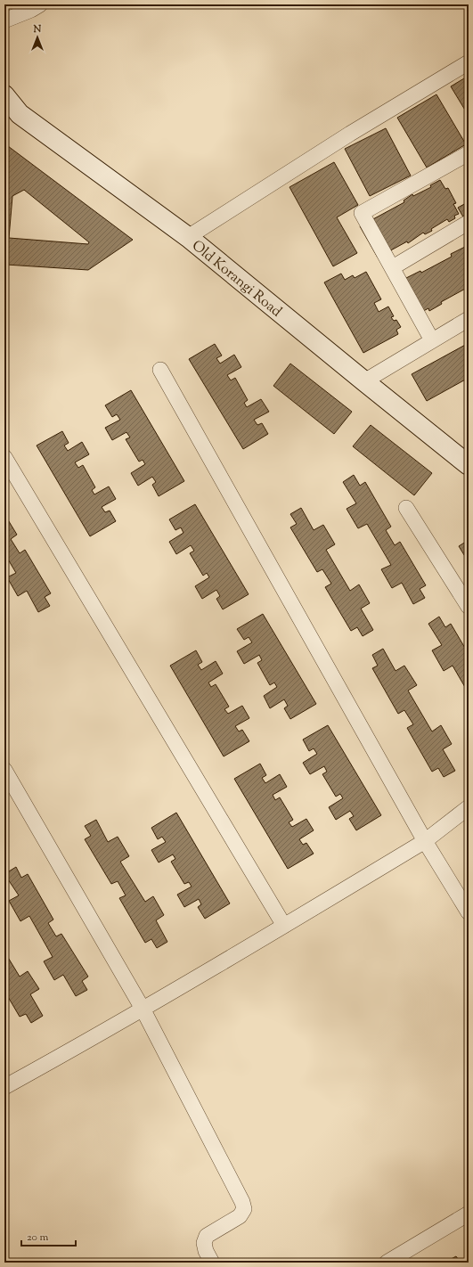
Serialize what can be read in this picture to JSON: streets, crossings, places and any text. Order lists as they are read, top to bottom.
{
  "streets": {
    "street": ["Old Korangi Road"]
  },
  "scale_bar": "20 m",
  "north": "top"
}
